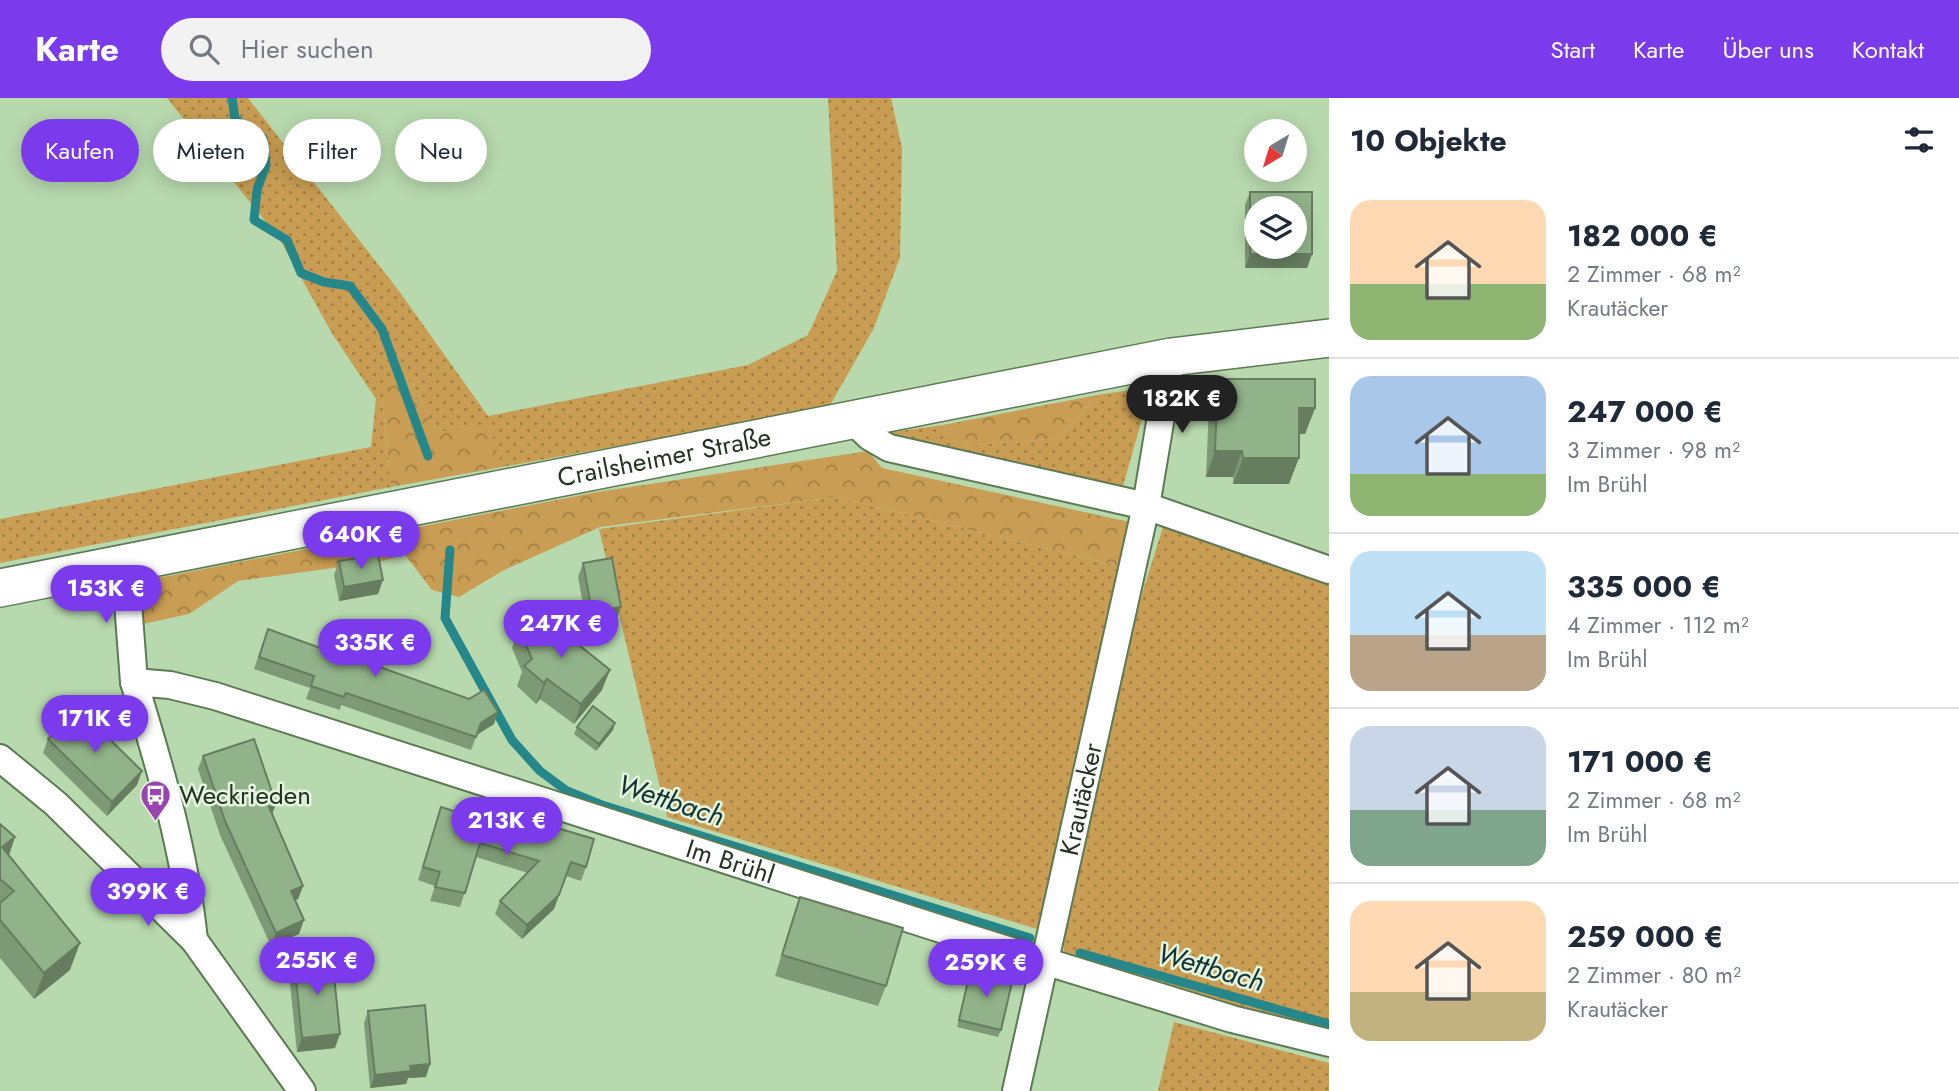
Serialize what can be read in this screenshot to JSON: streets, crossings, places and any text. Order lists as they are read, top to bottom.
{
  "streets": {
    "main road": ["Crailsheimer Straße"],
    "street": ["Krautäcker", "Im Brühl"]
  },
  "crossings": [
    ["Crailsheimer Straße", "Krautäcker"],
    ["Krautäcker", "Im Brühl"]
  ],
  "water": ["Wettbach"],
  "places": {
    "bus stop": ["Weckrieden"]
  },
  "north": "bottom left",
  "page": {
    "header": "Karte",
    "search": "Hier suchen",
    "nav": [
      "Start",
      "Karte",
      "Über uns",
      "Kontakt"
    ],
    "heading": "10 Objekte",
    "chip": [
      "Kaufen",
      "Mieten",
      "Filter",
      "Neu"
    ],
    "list": [
      {
        "name": "182 000 €",
        "note": "2 Zimmer · 68 m² · Krautäcker"
      },
      {
        "name": "247 000 €",
        "note": "3 Zimmer · 98 m² · Im Brühl"
      },
      {
        "name": "335 000 €",
        "note": "4 Zimmer · 112 m² · Im Brühl"
      },
      {
        "name": "171 000 €",
        "note": "2 Zimmer · 68 m² · Im Brühl"
      },
      {
        "name": "259 000 €",
        "note": "2 Zimmer · 80 m² · Krautäcker"
      }
    ],
    "price": [
      "182K €",
      "640K €",
      "153K €",
      "247K €",
      "335K €",
      "171K €",
      "213K €",
      "399K €",
      "255K €",
      "259K €"
    ]
  }
}
